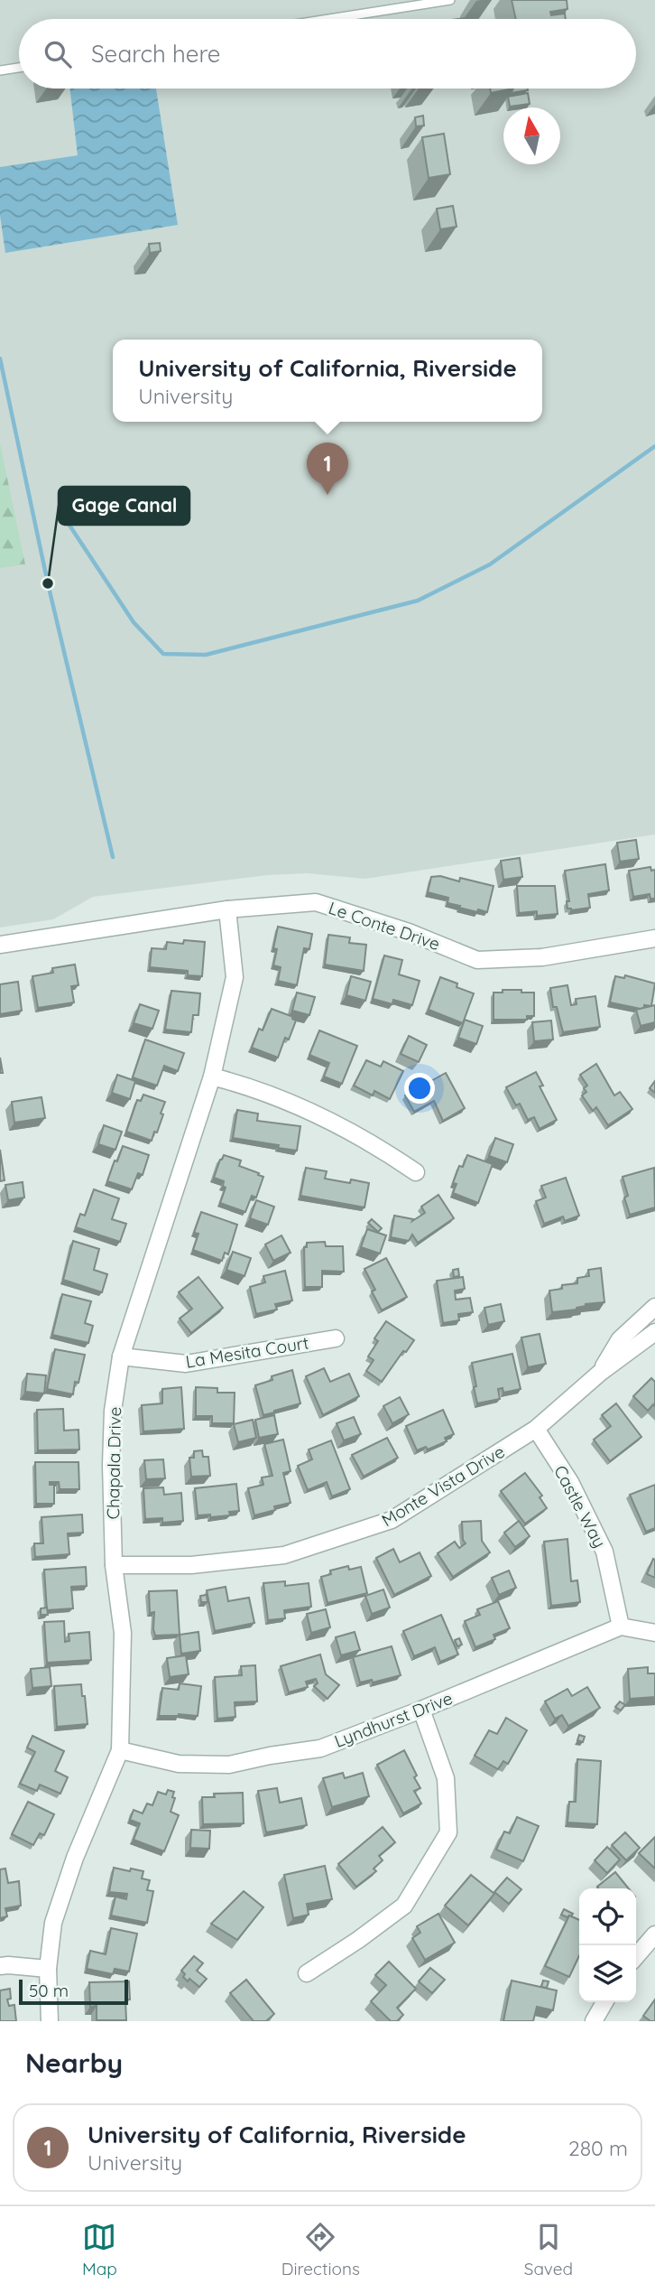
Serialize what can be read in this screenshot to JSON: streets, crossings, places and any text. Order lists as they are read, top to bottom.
{
  "streets": {
    "street": [
      "Le Conte Drive",
      "La Mesita Court",
      "Chapala Drive",
      "Monte Vista Drive",
      "Castle Way",
      "Lyndhurst Drive"
    ]
  },
  "crossings": [
    ["Le Conte Drive", "Chapala Drive"],
    ["La Mesita Court", "Chapala Drive"],
    ["Chapala Drive", "Monte Vista Drive"],
    ["Chapala Drive", "Lyndhurst Drive"],
    ["Monte Vista Drive", "Castle Way"],
    ["Castle Way", "Lyndhurst Drive"]
  ],
  "places": ["Gage Canal"],
  "scale_bar": "50 m",
  "north": "top",
  "page": {
    "search": "Search here",
    "popup": ["University of California, Riverside", "University"],
    "pins": "1",
    "scale": "50 m",
    "heading": "Nearby",
    "list": [
      {
        "mark": "1",
        "name": "University of California, Riverside",
        "note": "University",
        "value": "280 m"
      }
    ],
    "nav": ["Map", "Directions", "Saved"]
  }
}
